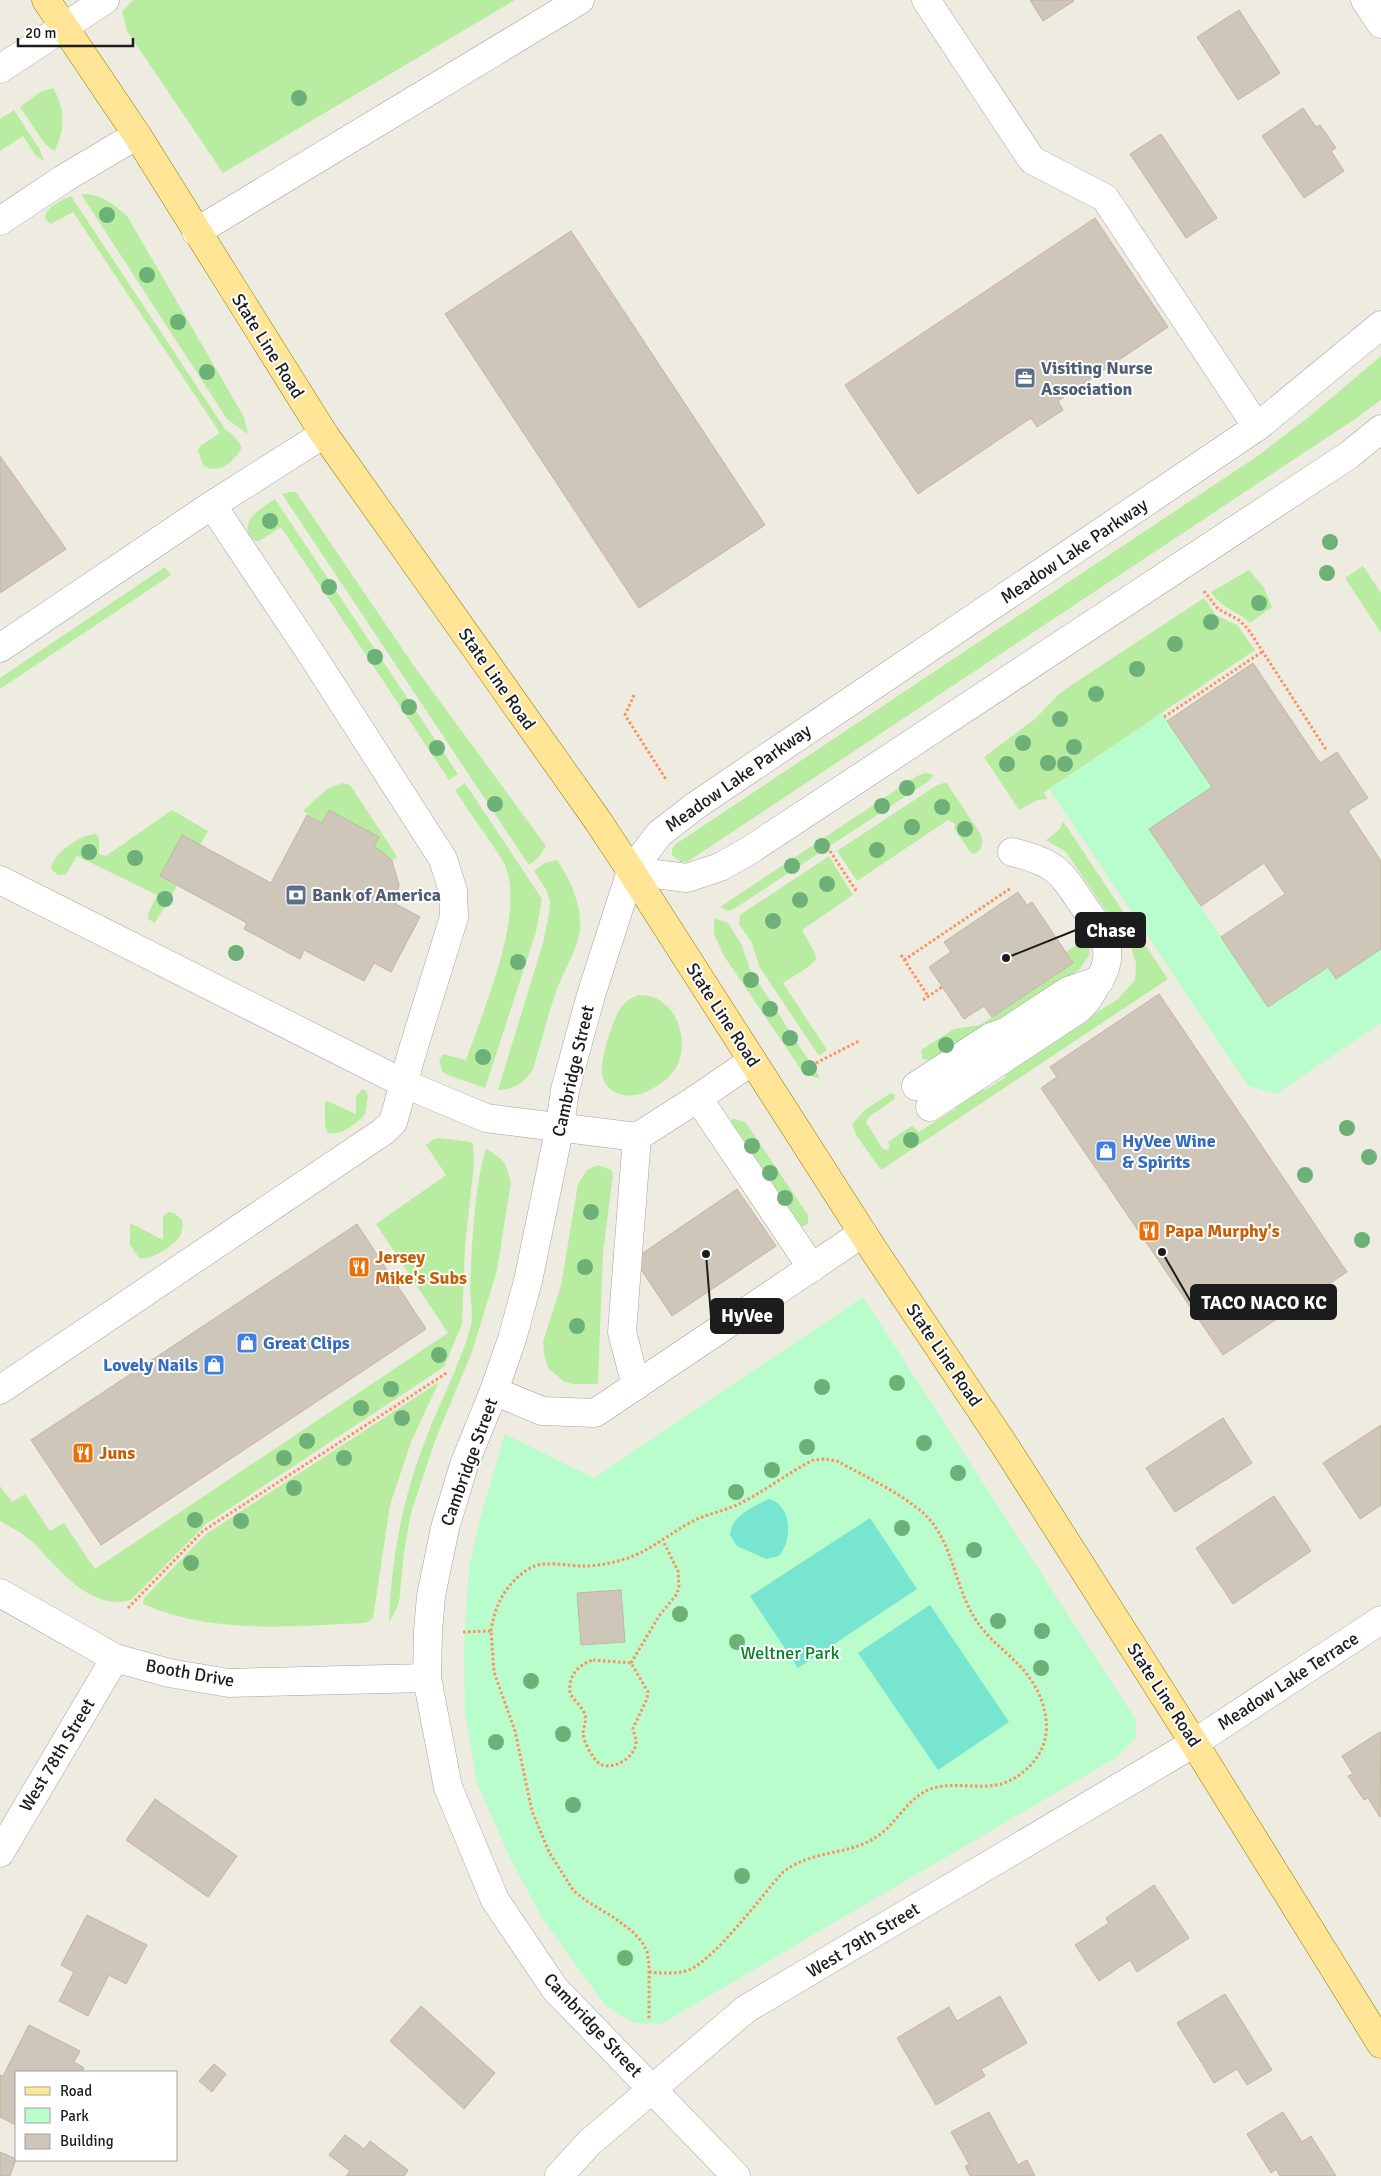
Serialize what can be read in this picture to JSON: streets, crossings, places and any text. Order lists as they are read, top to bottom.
{
  "streets": {
    "main road": ["State Line Road"],
    "street": [
      "Meadow Lake Parkway",
      "Cambridge Street",
      "Booth Drive",
      "Meadow Lake Terrace",
      "West 78th Street",
      "West 79th Street"
    ]
  },
  "crossings": [
    ["State Line Road", "Meadow Lake Parkway"],
    ["State Line Road", "Cambridge Street"],
    ["State Line Road", "Meadow Lake Terrace"],
    ["State Line Road", "West 79th Street"],
    ["Meadow Lake Parkway", "Cambridge Street"],
    ["Cambridge Street", "Booth Drive"],
    ["Cambridge Street", "West 79th Street"],
    ["Booth Drive", "West 78th Street"],
    ["Meadow Lake Terrace", "West 79th Street"]
  ],
  "parks": ["Weltner Park"],
  "places": {
    "office": ["Visiting Nurse Association"],
    "bank": ["Bank of America"],
    "other": ["Chase", "TACO NACO KC", "HyVee"],
    "shop": ["HyVee Wine & Spirits", "Great Clips", "Lovely Nails"],
    "restaurant": ["Papa Murphy's", "Jersey Mike's Subs", "Juns"]
  },
  "legend": ["Road", "Park", "Building"],
  "scale_bar": "20 m"
}
